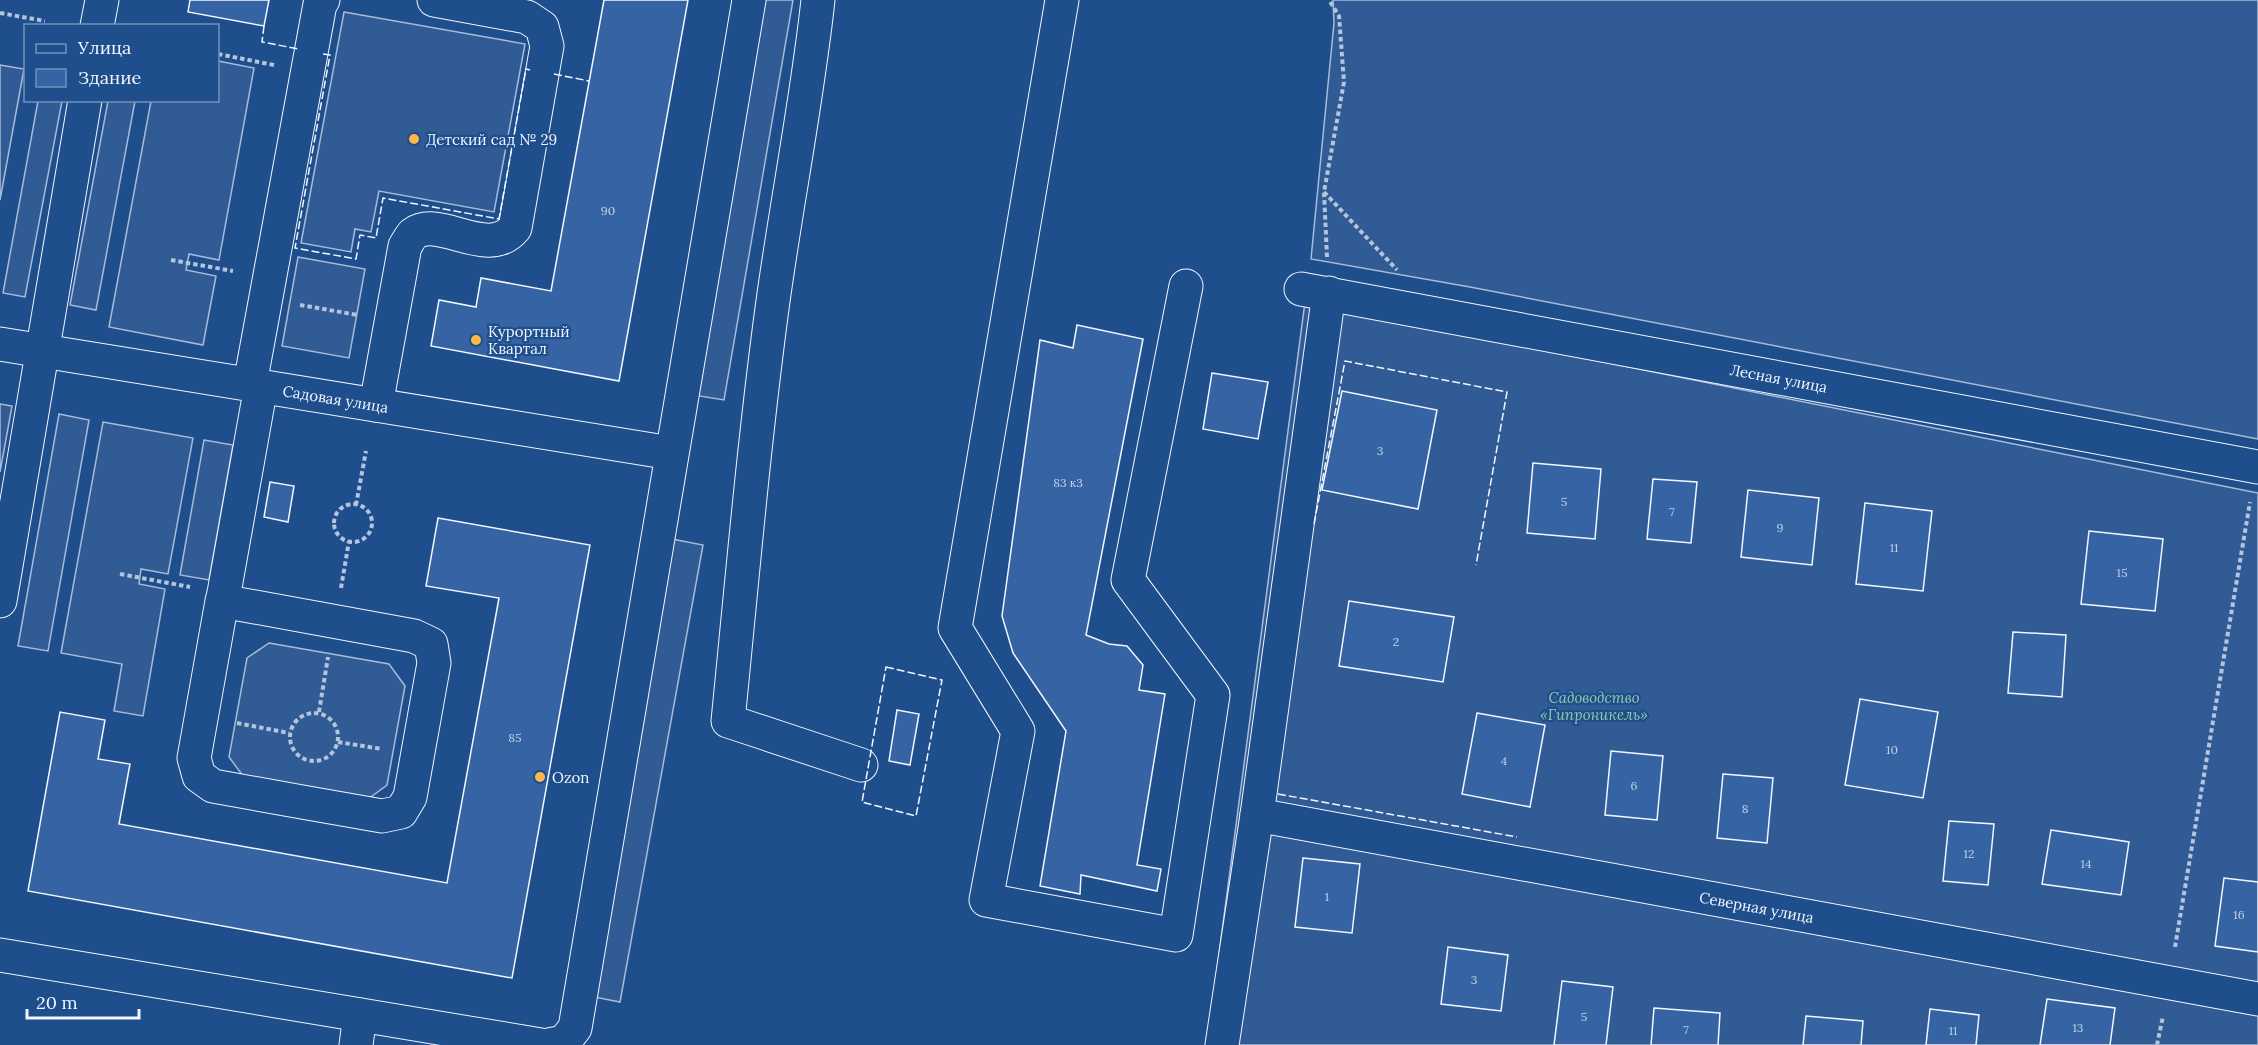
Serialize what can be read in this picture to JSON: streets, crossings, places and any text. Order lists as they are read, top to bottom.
{
  "streets": {
    "street": ["Лесная улица", "Садовая улица", "Северная улица"]
  },
  "parks": ["Садоводство «Гипроникель»"],
  "places": ["Детский сад № 29", "Курортный Квартал", "Ozon"],
  "house_numbers": [
    "90",
    "3",
    "83 к3",
    "5",
    "7",
    "9",
    "11",
    "15",
    "2",
    "85",
    "10",
    "4",
    "6",
    "8",
    "12",
    "14",
    "1",
    "16",
    "3",
    "5",
    "13",
    "7",
    "11"
  ],
  "legend": ["Улица", "Здание"],
  "scale_bar": "20 m"
}
